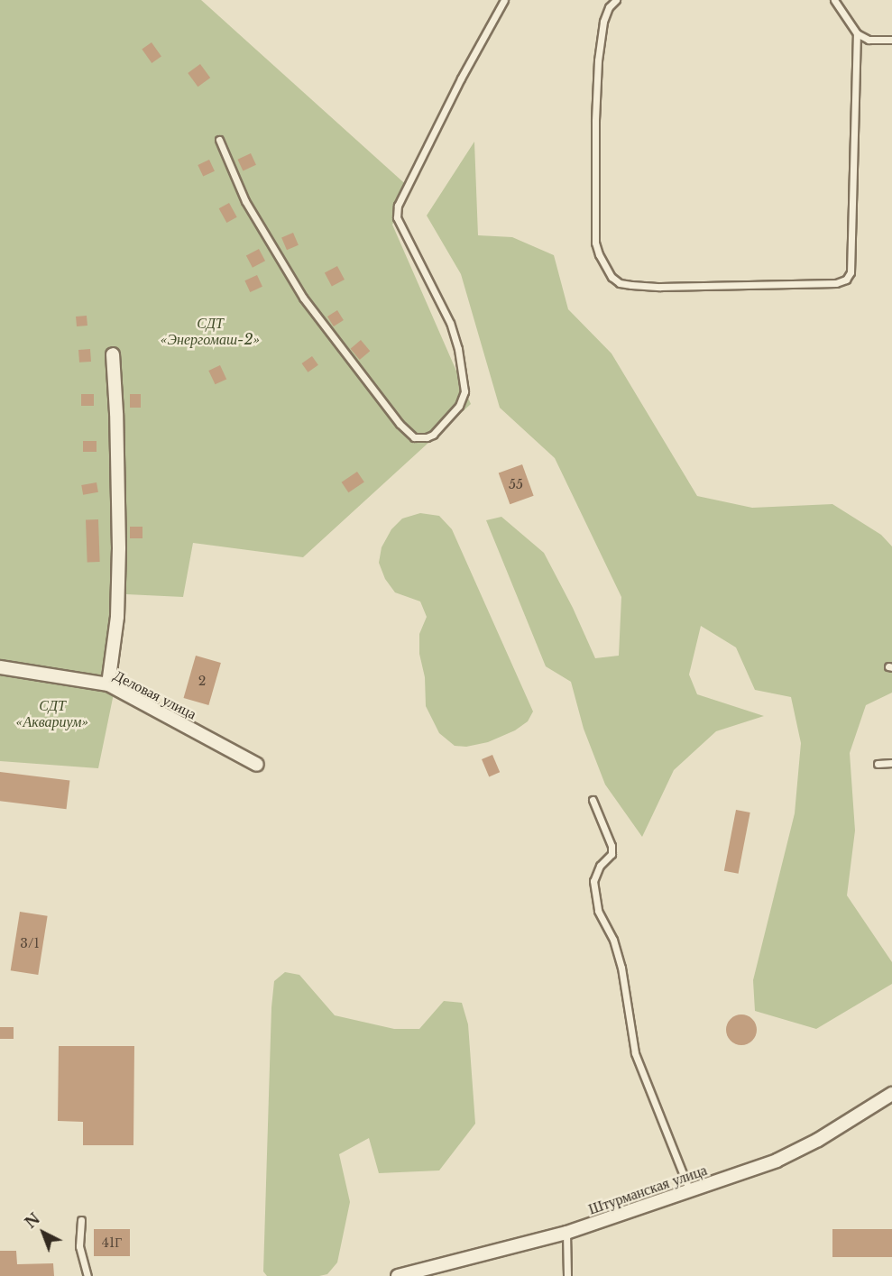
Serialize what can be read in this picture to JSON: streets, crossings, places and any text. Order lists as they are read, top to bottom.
{
  "streets": {
    "street": ["Деловая улица", "Штурманская улица"]
  },
  "parks": ["СДТ «Энергомаш-2»", "СДТ «Аквариум»"],
  "house_numbers": [
    "55",
    "2",
    "3/1",
    "41Г"
  ],
  "north": "top left"
}
